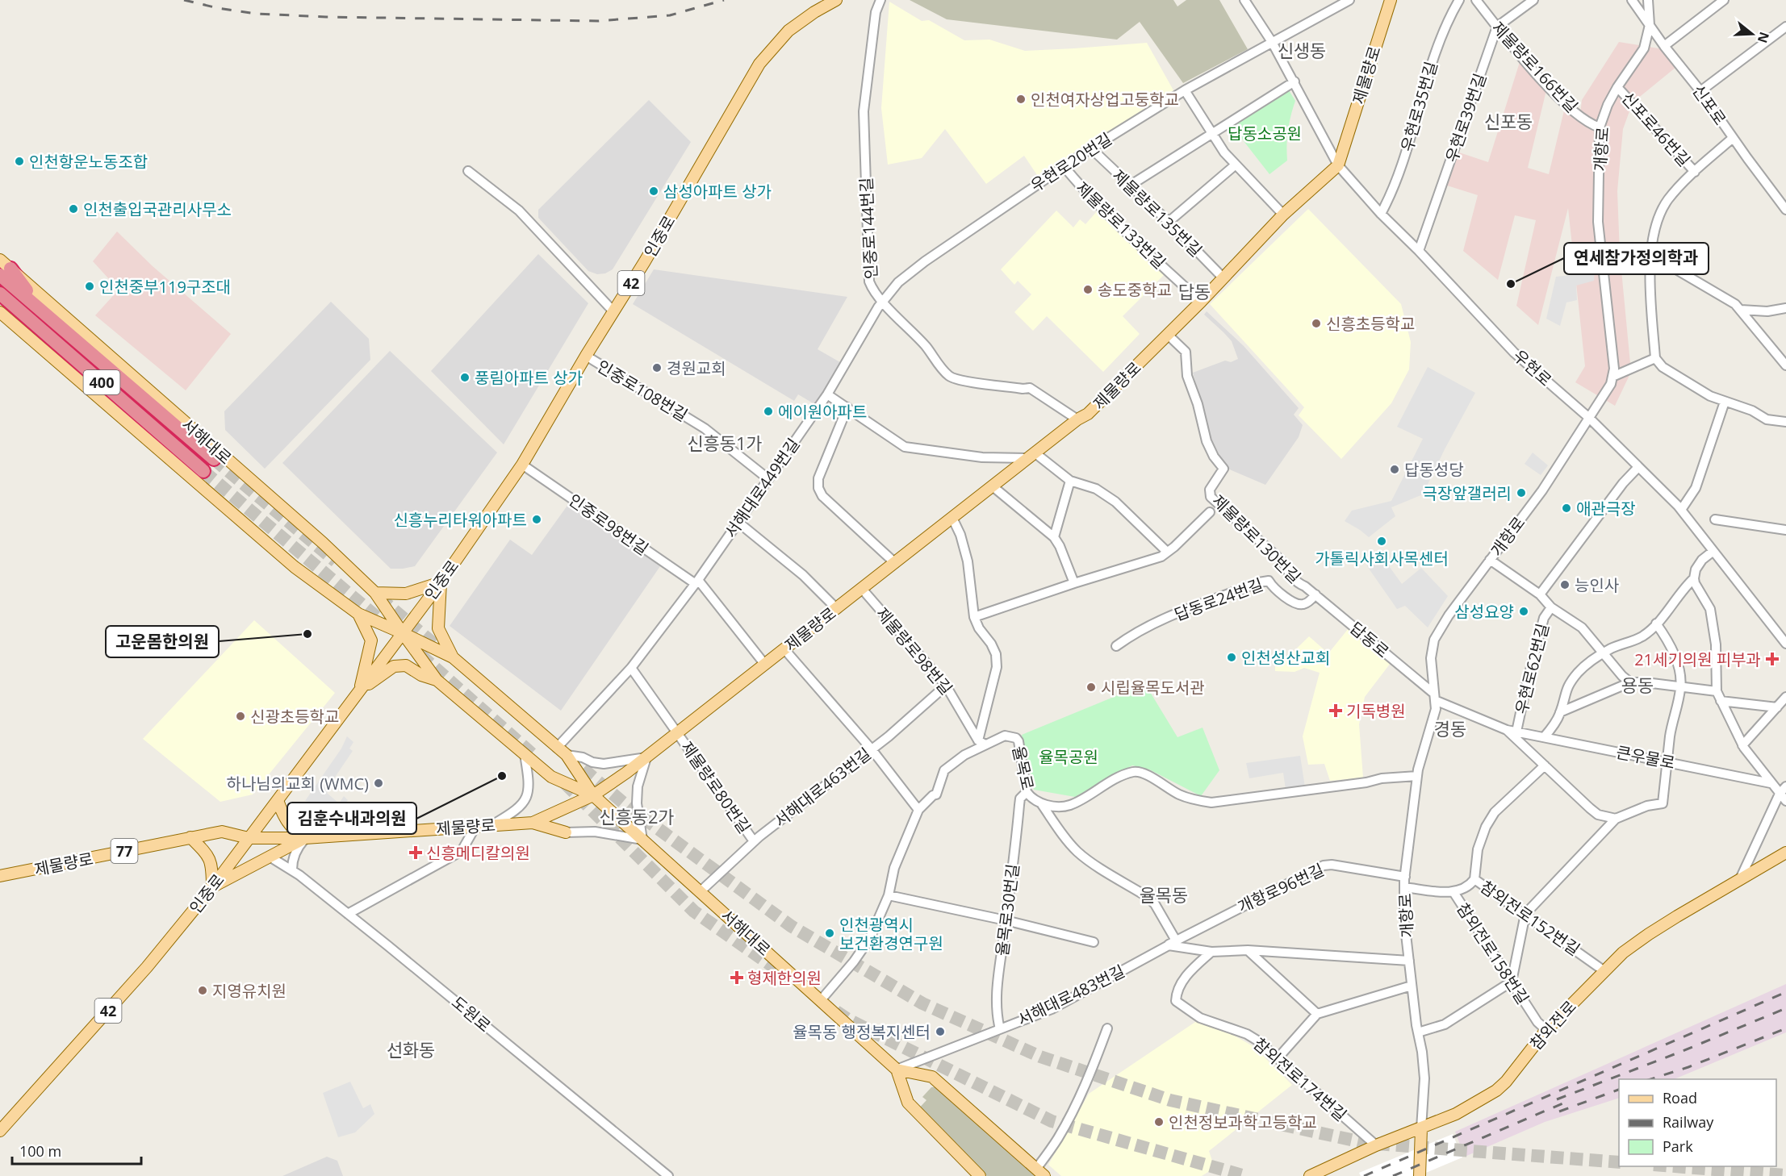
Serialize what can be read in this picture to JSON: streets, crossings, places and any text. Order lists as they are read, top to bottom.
{
  "streets": {
    "highway": ["400"],
    "main road": [
      "제물량로",
      "인중로",
      "42",
      "서해대로",
      "77",
      "참외전로"
    ],
    "street": [
      "제물량로166번길",
      "신포로",
      "우현로35번길",
      "우현로39번길",
      "신포로46번길",
      "개항로",
      "우현로20번길",
      "제물량로135번길",
      "제물량로133번길",
      "인중로144번길",
      "우현로",
      "인중로108번길",
      "서해대로449번길",
      "인중로98번길",
      "제물량로130번길",
      "답동로24번길",
      "답동로",
      "제물량로98번길",
      "우현로62번길",
      "큰우물로",
      "율목로",
      "제물량로80번길",
      "서해대로463번길",
      "개항로96번길",
      "율목로30번길",
      "참외전로152번길",
      "참외전로158번길",
      "서해대로483번길",
      "도원로",
      "참외전로174번길"
    ]
  },
  "crossings": [
    ["제물량로166번길", "우현로39번길"],
    ["제물량로166번길", "개항로"],
    ["제물량로", "제물량로135번길"],
    ["제물량로", "제물량로133번길"],
    ["제물량로", "인중로144번길"],
    ["제물량로", "인중로"],
    ["제물량로", "우현로"],
    ["제물량로", "서해대로"],
    ["제물량로", "인중로98번길"],
    ["제물량로", "제물량로130번길"],
    ["제물량로", "제물량로98번길"],
    ["제물량로", "제물량로80번길"],
    ["신포로", "신포로46번길"],
    ["신포로", "개항로"],
    ["우현로35번길", "우현로"],
    ["우현로39번길", "우현로"],
    ["신포로46번길", "개항로"],
    ["개항로", "우현로"],
    ["개항로", "답동로"],
    ["개항로", "우현로62번길"],
    ["개항로", "큰우물로"],
    ["개항로", "율목로"],
    ["개항로", "개항로96번길"],
    ["개항로", "참외전로158번길"],
    ["개항로", "참외전로"],
    ["우현로20번길", "제물량로135번길"],
    ["우현로20번길", "제물량로133번길"],
    ["우현로20번길", "인중로144번길"],
    ["우현로20번길", "우현로"],
    ["우현로20번길", "서해대로449번길"],
    ["인중로144번길", "서해대로449번길"],
    ["인중로", "인중로108번길"],
    ["인중로", "서해대로"],
    ["인중로", "인중로98번길"],
    ["400", "서해대로"],
    ["인중로108번길", "서해대로449번길"],
    ["서해대로", "서해대로449번길"],
    ["서해대로", "율목로"],
    ["서해대로", "서해대로463번길"],
    ["서해대로", "서해대로483번길"],
    ["서해대로449번길", "인중로98번길"],
    ["제물량로130번길", "답동로"],
    ["답동로24번길", "답동로"],
    ["답동로", "큰우물로"],
    ["제물량로98번길", "율목로"],
    ["제물량로98번길", "서해대로463번길"],
    ["우현로62번길", "큰우물로"],
    ["큰우물로", "참외전로152번길"],
    ["율목로", "율목로30번길"],
    ["제물량로80번길", "서해대로463번길"],
    ["개항로96번길", "서해대로483번길"],
    ["율목로30번길", "서해대로483번길"],
    ["참외전로152번길", "참외전로"],
    ["참외전로158번길", "참외전로"],
    ["참외전로", "참외전로174번길"]
  ],
  "districts": [
    "신생동",
    "신포동",
    "답동",
    "신흥동1가",
    "용동",
    "경동",
    "신흥동2가",
    "율목동",
    "선화동"
  ],
  "parks": ["답동소공원", "율목공원"],
  "places": {
    "other": [
      "인천여자상업고둥학교",
      "인천항운노동조합",
      "삼성아파트 상가",
      "인천출입국관리사무소",
      "연세참가정의학과",
      "인천중부119구조대",
      "송도중학교",
      "신흥초등학교",
      "경원교회",
      "풍림아파트 상가",
      "에이원아파트",
      "답동성당",
      "극장앞갤러리",
      "애관극장",
      "신흥누리타워아파트",
      "가톨릭사회사목센터",
      "능인사",
      "삼성요양",
      "고운몸한의원",
      "인천성산교회",
      "시립율목도서관",
      "신광초등학교",
      "김훈수내과의원",
      "하나님의교회 (WMC)",
      "인천광역시 보건환경연구원",
      "지영유치원",
      "율목동 행정복지센터",
      "인천정보과학고등학교"
    ],
    "health": [
      "21세기의원 피부과",
      "기독병원",
      "신흥메디칼의원",
      "형제한의원"
    ]
  },
  "legend": ["Road", "Railway", "Park"],
  "scale_bar": "100 m",
  "north": "right"
}
